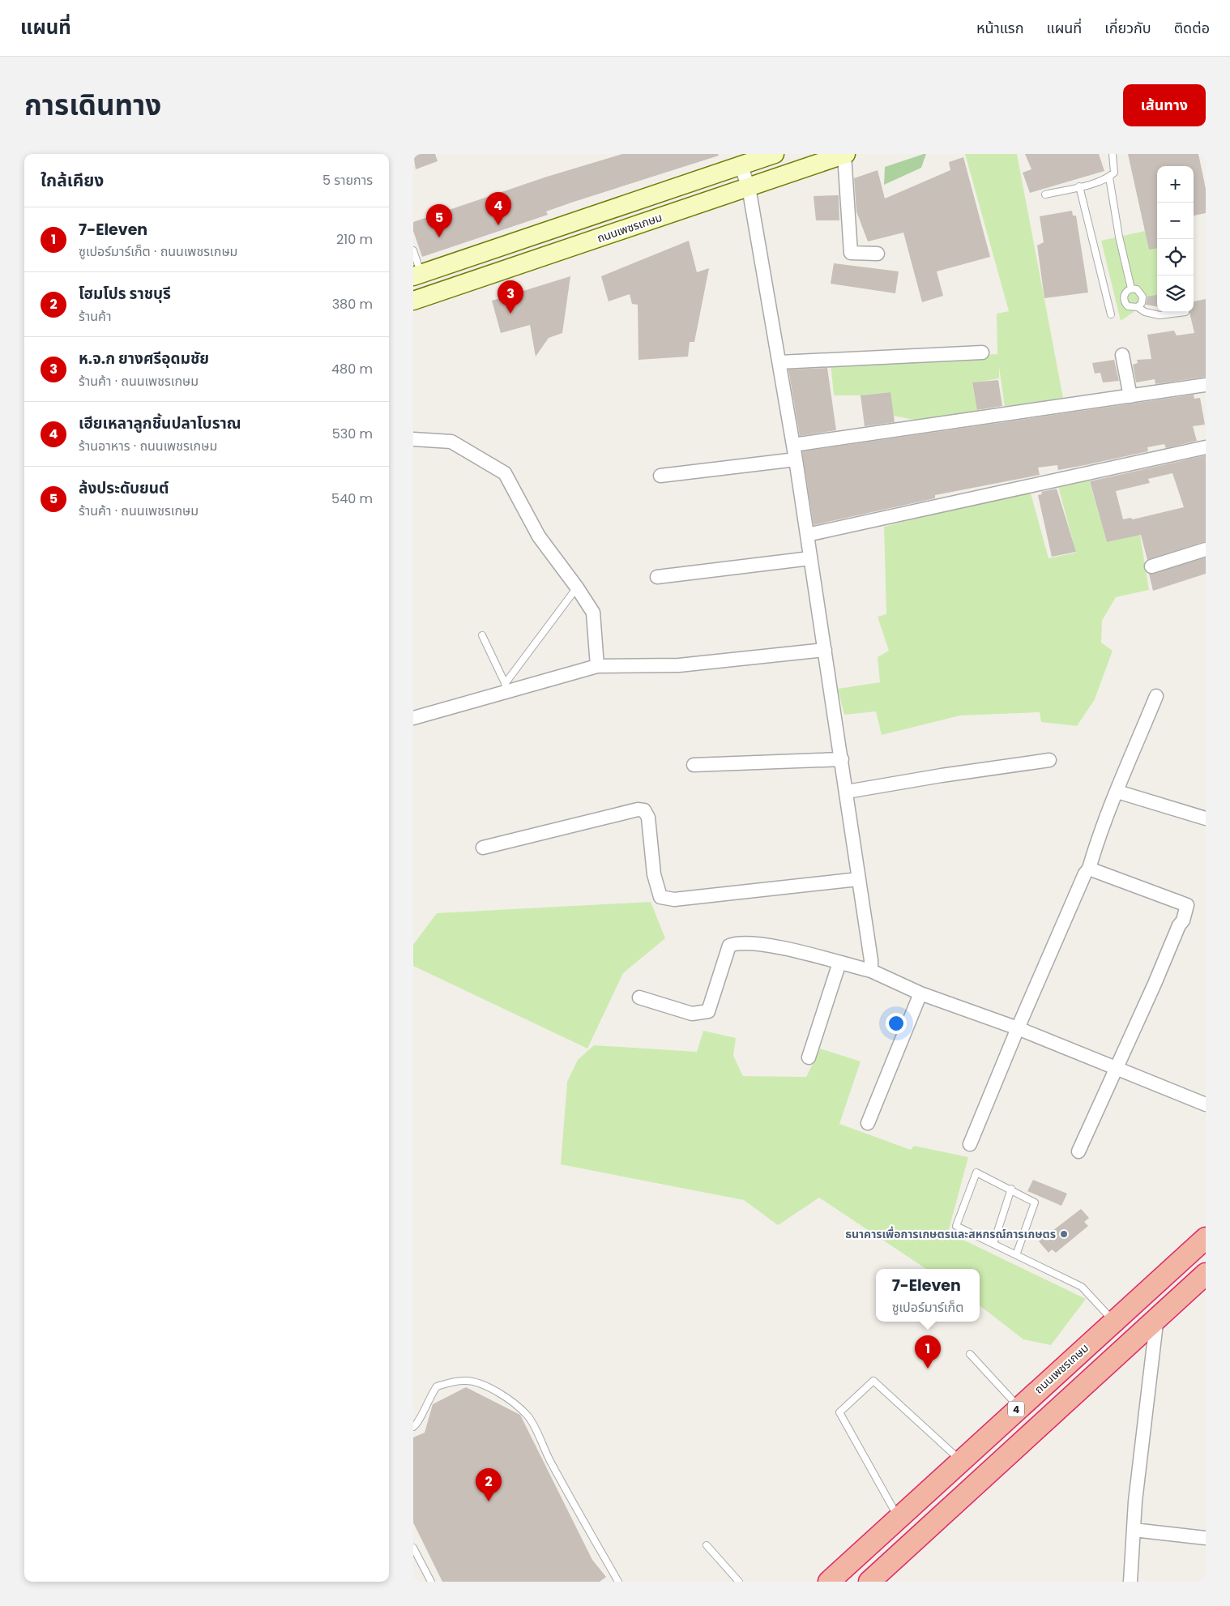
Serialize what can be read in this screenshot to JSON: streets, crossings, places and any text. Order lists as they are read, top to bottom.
{
  "streets": {
    "highway": ["ถนนเพชรเกษม", "4"]
  },
  "places": ["ธนาคารเพื่อการเกษตรและสหกรณ์การเกษตร"],
  "page": {
    "header": "แผนที่",
    "nav": [
      "หน้าแรก",
      "แผนที่",
      "เกี่ยวกับ",
      "ติดต่อ"
    ],
    "title": "การเดินทาง",
    "buttons": "เส้นทาง",
    "heading": ["ใกล้เคียง", "5 รายการ"],
    "map_buttons": ["+", "−"],
    "pins": [
      "4",
      "5",
      "3",
      "1",
      "2"
    ],
    "list": [
      {
        "mark": "1",
        "name": "7-Eleven",
        "note": "ซูเปอร์มาร์เก็ต · ถนนเพชรเกษม",
        "value": "210 m"
      },
      {
        "mark": "2",
        "name": "โฮมโปร ราชบุรี",
        "note": "ร้านค้า",
        "value": "380 m"
      },
      {
        "mark": "3",
        "name": "ห.จ.ก ยางศรีอุดมชัย",
        "note": "ร้านค้า · ถนนเพชรเกษม",
        "value": "480 m"
      },
      {
        "mark": "4",
        "name": "เฮียเหลาลูกชิ้นปลาโบราณ",
        "note": "ร้านอาหาร · ถนนเพชรเกษม",
        "value": "530 m"
      },
      {
        "mark": "5",
        "name": "ล้งประดับยนต์",
        "note": "ร้านค้า · ถนนเพชรเกษม",
        "value": "540 m"
      }
    ],
    "popup": ["7-Eleven", "ซูเปอร์มาร์เก็ต"]
  }
}
